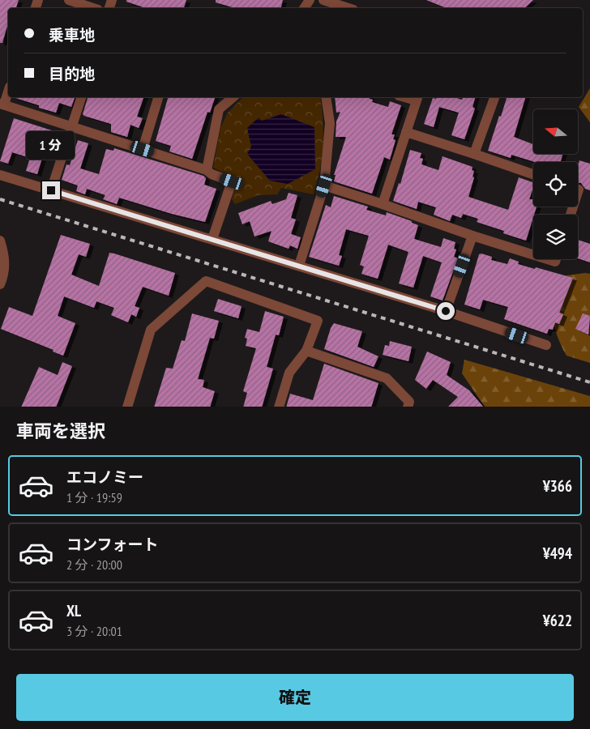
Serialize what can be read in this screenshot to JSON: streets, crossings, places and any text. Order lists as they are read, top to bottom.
{
  "north": "left",
  "page": {
    "banner": ["乗車地", "目的地"],
    "bubble": "1 分",
    "heading": "車両を選択",
    "list": [
      {
        "name": "エコノミー",
        "note": "1 分 · 19:59",
        "value": "¥366"
      },
      {
        "name": "コンフォート",
        "note": "2 分 · 20:00",
        "value": "¥494"
      },
      {
        "name": "XL",
        "note": "3 分 · 20:01",
        "value": "¥622"
      }
    ],
    "buttons": "確定"
  }
}
